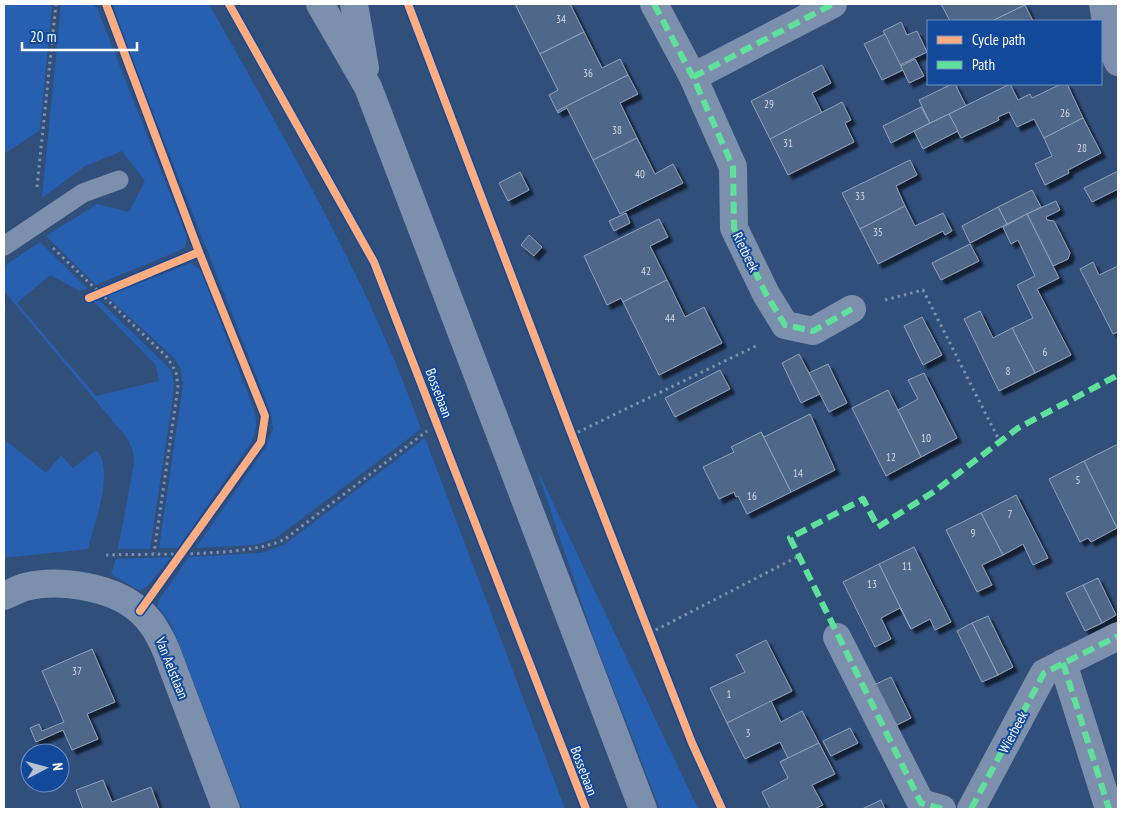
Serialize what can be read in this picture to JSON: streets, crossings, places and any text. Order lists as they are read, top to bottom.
{
  "streets": {
    "street": ["Rietbeek", "Van Aelstlaan", "Wierbeek"],
    "cycle path": ["Bossebaan"]
  },
  "house_numbers": [
    "34",
    "36",
    "29",
    "26",
    "38",
    "31",
    "28",
    "40",
    "33",
    "35",
    "42",
    "44",
    "6",
    "8",
    "10",
    "12",
    "14",
    "5",
    "16",
    "7",
    "9",
    "11",
    "13",
    "37",
    "1",
    "3"
  ],
  "legend": ["Cycle path", "Path"],
  "scale_bar": "20 m",
  "north": "right"
}
